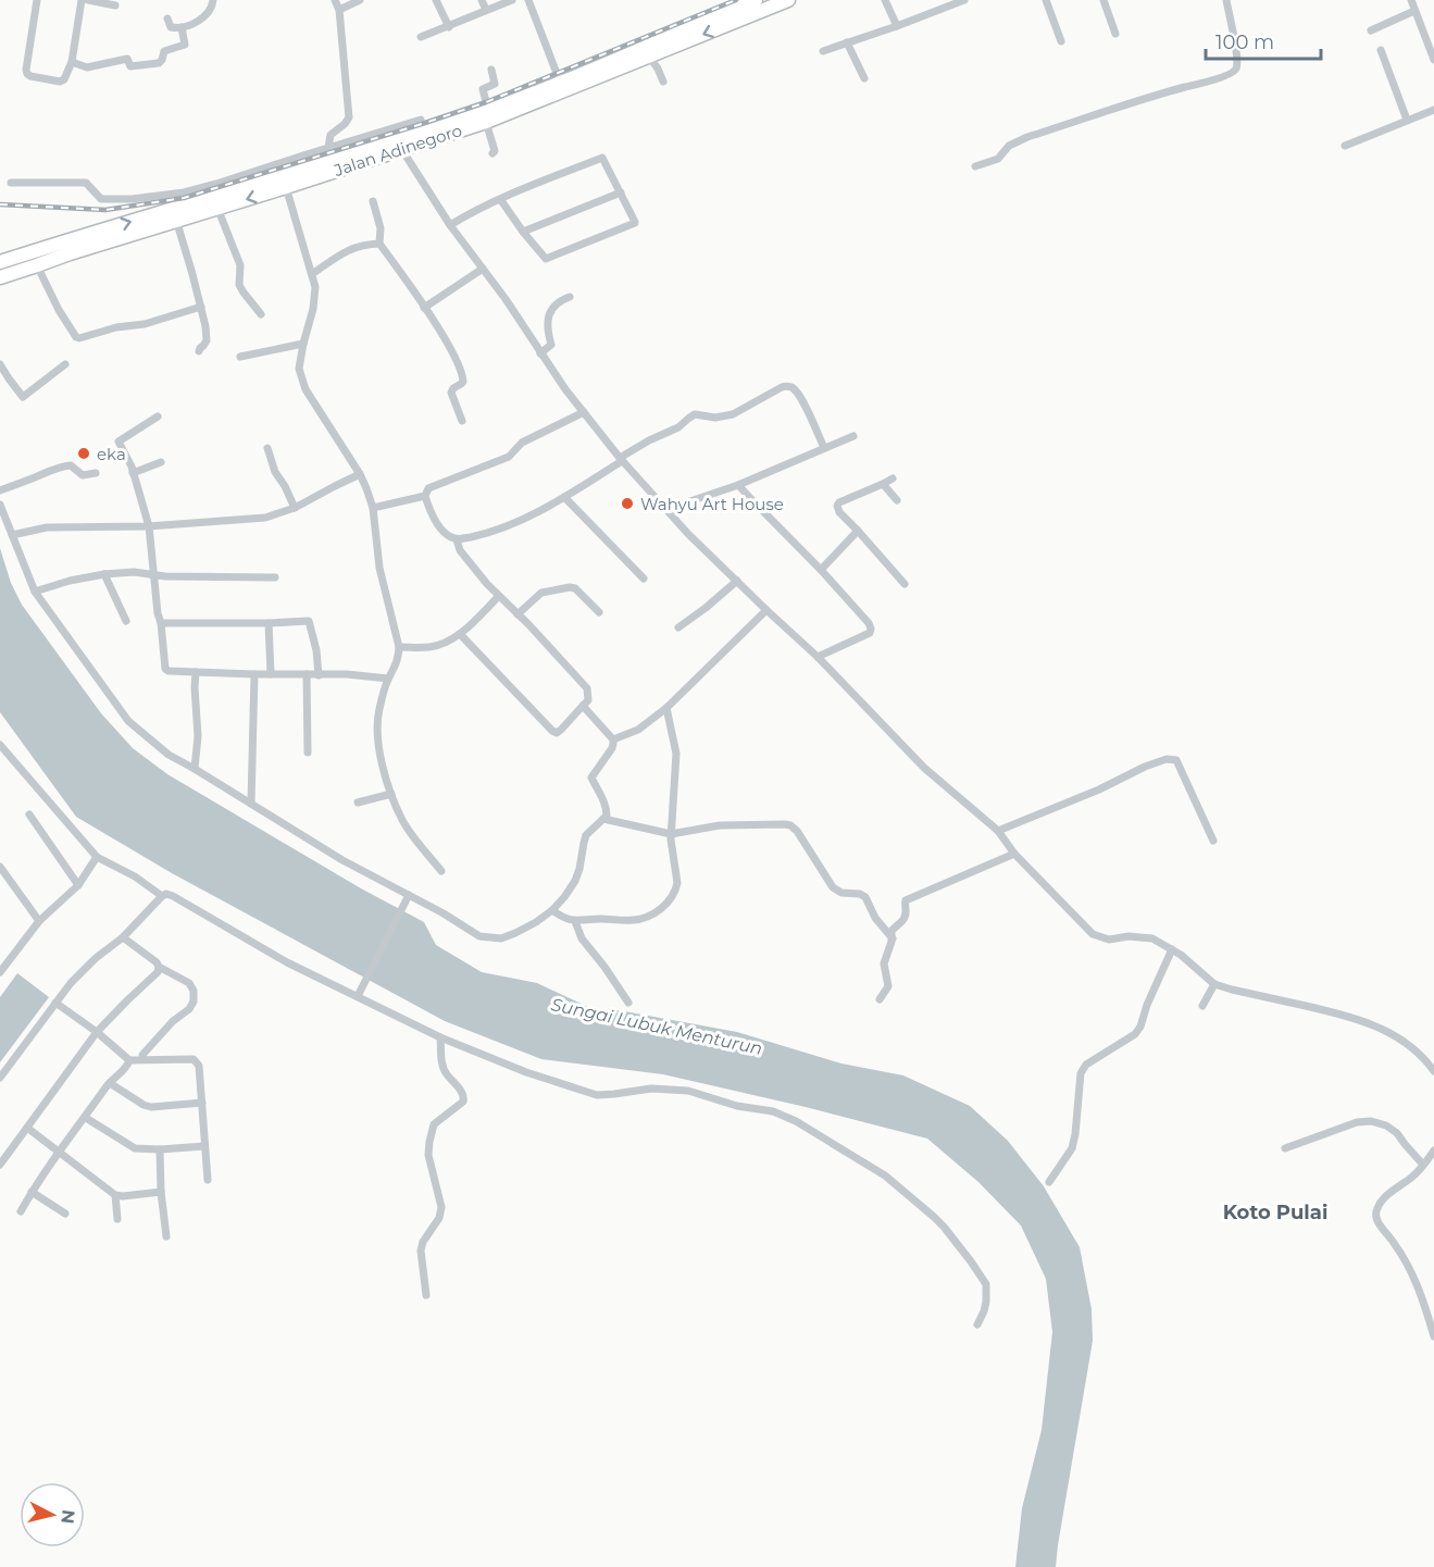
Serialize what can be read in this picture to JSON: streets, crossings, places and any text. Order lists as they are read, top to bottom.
{
  "streets": {
    "highway": ["Jalan Adinegoro"]
  },
  "districts": ["Koto Pulai"],
  "water": ["Sungai Lubuk Menturun"],
  "places": ["eka", "Wahyu Art House"],
  "scale_bar": "100 m",
  "north": "right"
}
